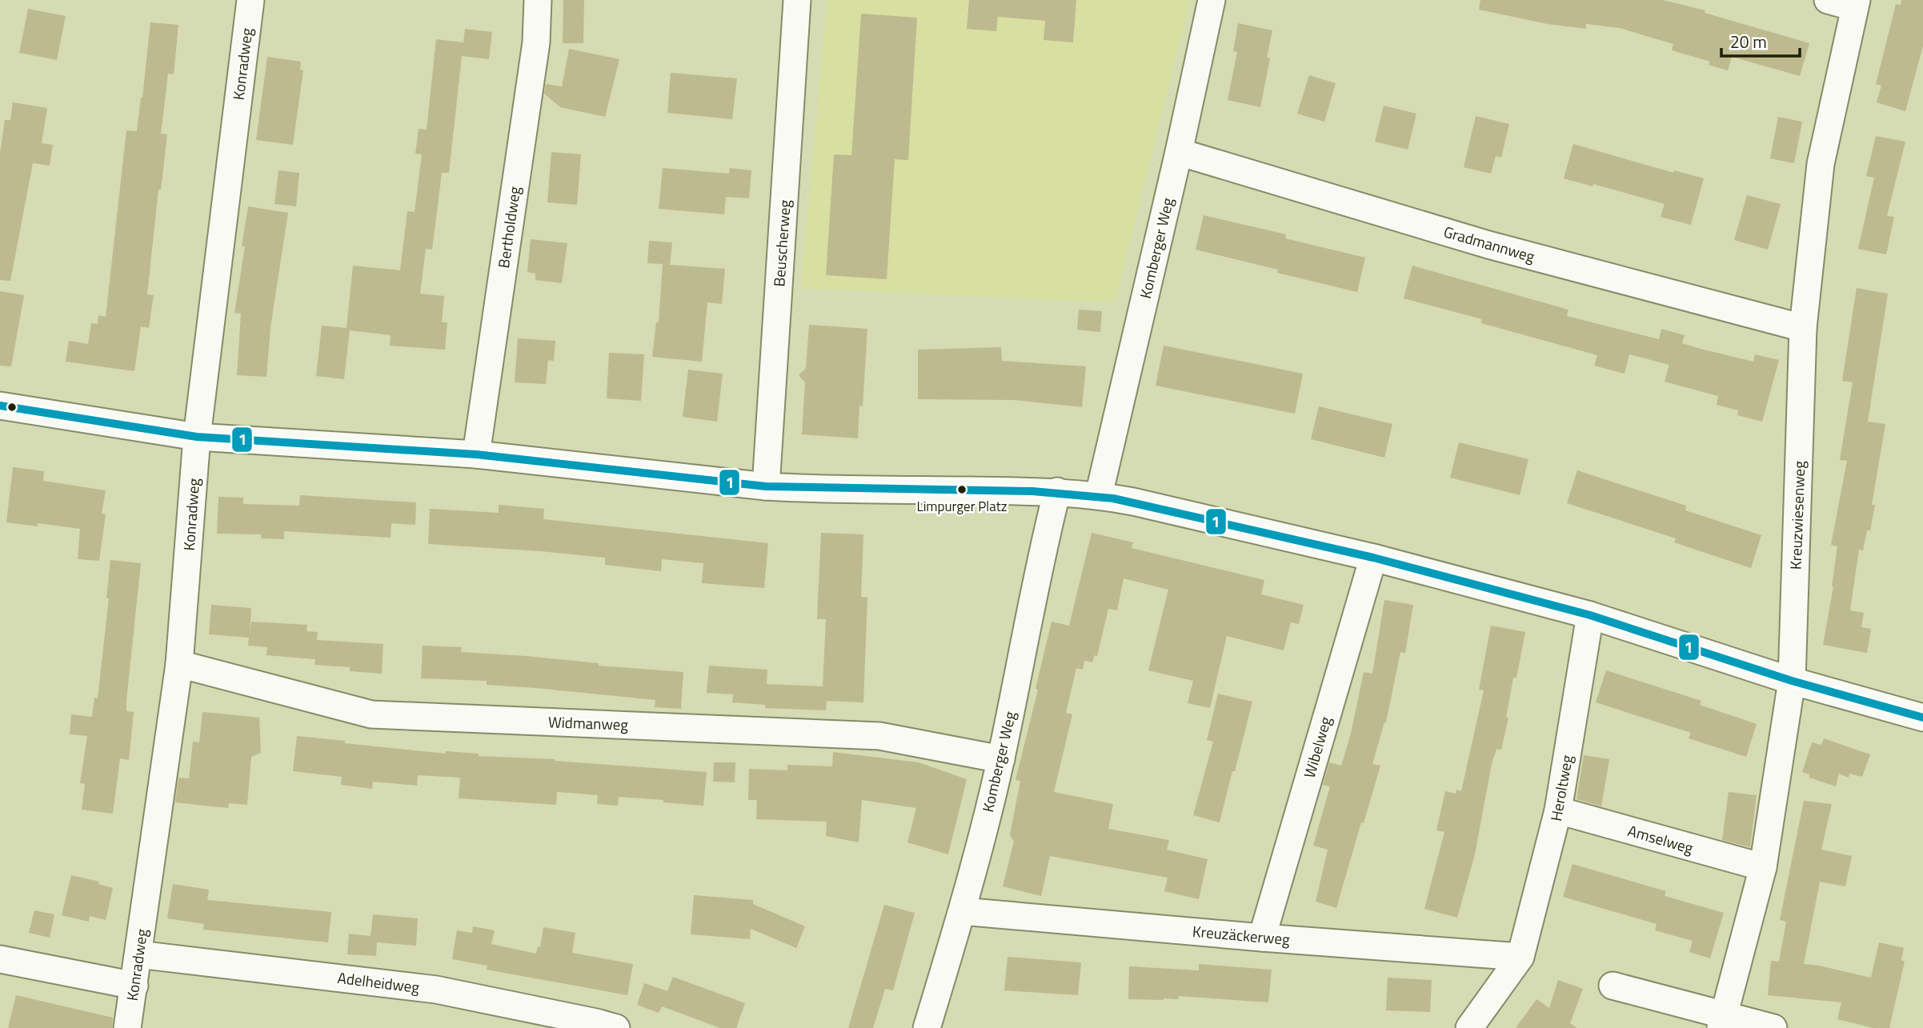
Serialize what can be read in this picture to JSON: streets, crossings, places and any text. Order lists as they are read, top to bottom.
{
  "streets": {
    "street": [
      "Konradweg",
      "Bertholdweg",
      "Beuscherweg",
      "Gradmannweg",
      "Komberger Weg",
      "Kreuzwiesenweg",
      "Widmanweg",
      "Wibelweg",
      "Heroltweg",
      "Amselweg",
      "Kreuzäckerweg",
      "Adelheidweg"
    ]
  },
  "crossings": [
    ["Konradweg", "Widmanweg"],
    ["Konradweg", "Adelheidweg"],
    ["Gradmannweg", "Komberger Weg"],
    ["Gradmannweg", "Kreuzwiesenweg"],
    ["Komberger Weg", "Widmanweg"],
    ["Komberger Weg", "Kreuzäckerweg"],
    ["Kreuzwiesenweg", "Amselweg"],
    ["Wibelweg", "Kreuzäckerweg"],
    ["Heroltweg", "Amselweg"],
    ["Heroltweg", "Kreuzäckerweg"]
  ],
  "places": ["Limpurger Platz"],
  "lines": ["transit line 1"],
  "scale_bar": "20 m"
}
